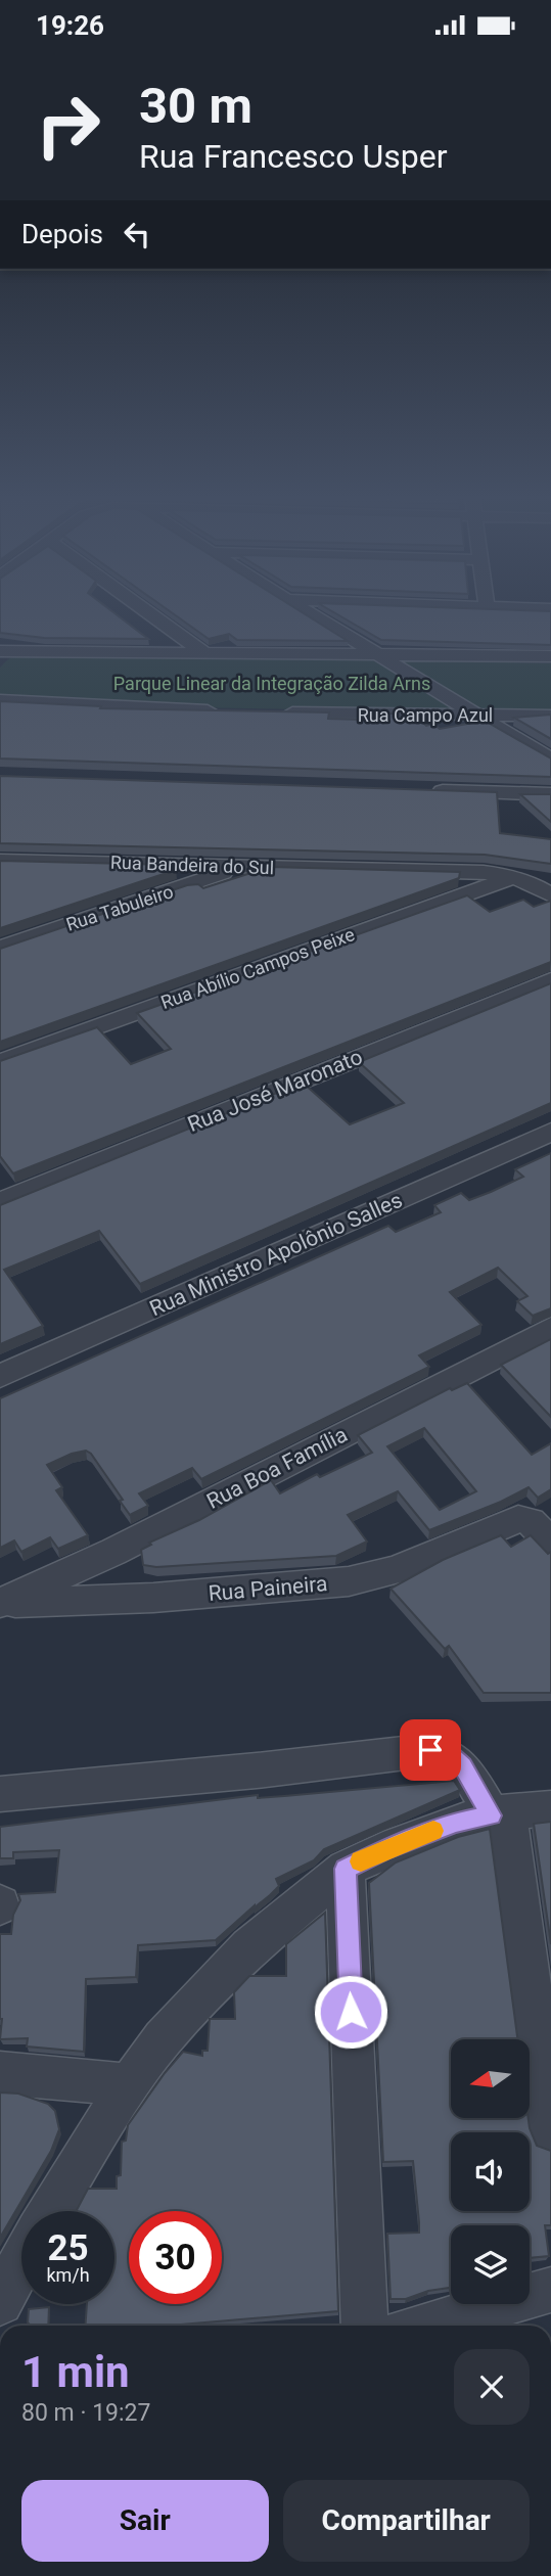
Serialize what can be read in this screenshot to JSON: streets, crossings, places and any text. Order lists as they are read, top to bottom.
{
  "streets": {
    "street": [
      "Rua Campo Azul",
      "Rua Bandeira do Sul",
      "Rua Tabuleiro",
      "Rua Abílio Campos Peixe",
      "Rua José Maronato",
      "Rua Ministro Apolônio Salles",
      "Rua Boa Família",
      "Rua Paineira"
    ]
  },
  "crossings": [
    ["Rua Bandeira do Sul", "Rua Tabuleiro"],
    ["Rua Bandeira do Sul", "Rua Abílio Campos Peixe"],
    ["Rua Boa Família", "Rua Paineira"]
  ],
  "parks": ["Parque Linear da Integração Zilda Arns"],
  "north": "left",
  "page": {
    "status": "19:26",
    "turn": ["30 m", "Rua Francesco Usper"],
    "then": "Depois",
    "speed": "25 km/h",
    "limit": "30",
    "heading": ["1 min", "80 m · 19:27"],
    "buttons": ["Sair", "Compartilhar"]
  }
}
